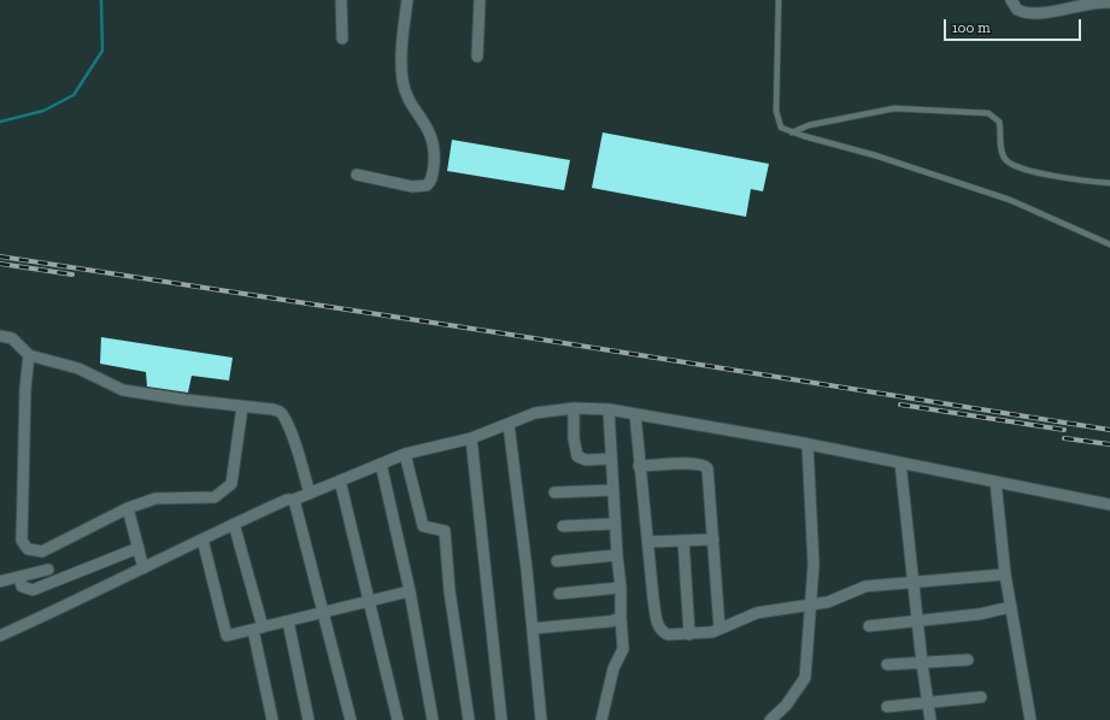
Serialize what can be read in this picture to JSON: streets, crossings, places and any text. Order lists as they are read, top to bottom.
{
  "scale_bar": "100 m"
}
